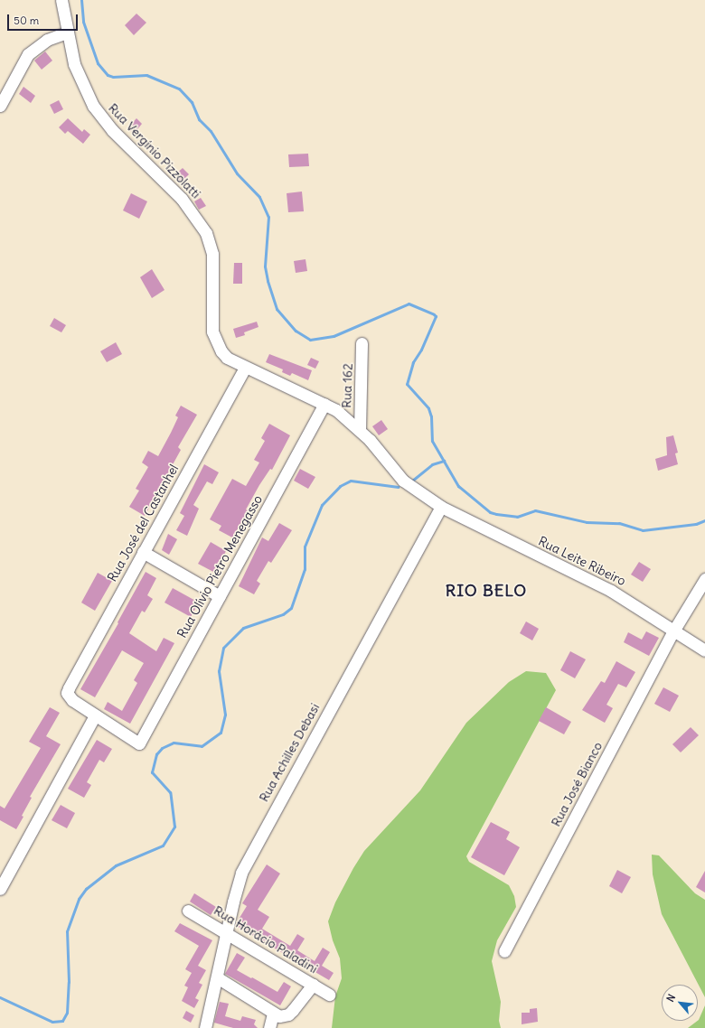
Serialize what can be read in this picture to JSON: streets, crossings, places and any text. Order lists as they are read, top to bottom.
{
  "streets": {
    "street": [
      "Rua Vergínio Pizzolatti",
      "Rua 162",
      "Rua José del Castanhel",
      "Rua Leite Ribeiro",
      "Rua Olívio Pietro Menegasso",
      "Rua Achilles Debasi",
      "Rua José Bianco",
      "Rua Horácio Paladini"
    ]
  },
  "crossings": [
    ["Rua Vergínio Pizzolatti", "Rua 162"],
    ["Rua Vergínio Pizzolatti", "Rua José del Castanhel"],
    ["Rua Vergínio Pizzolatti", "Rua Leite Ribeiro"],
    ["Rua Vergínio Pizzolatti", "Rua Olívio Pietro Menegasso"],
    ["Rua Vergínio Pizzolatti", "Rua Achilles Debasi"],
    ["Rua José del Castanhel", "Rua Olívio Pietro Menegasso"],
    ["Rua Leite Ribeiro", "Rua Achilles Debasi"],
    ["Rua Leite Ribeiro", "Rua José Bianco"],
    ["Rua Achilles Debasi", "Rua Horácio Paladini"]
  ],
  "districts": ["RIO BELO"],
  "scale_bar": "50 m",
  "north": "top left"
}
